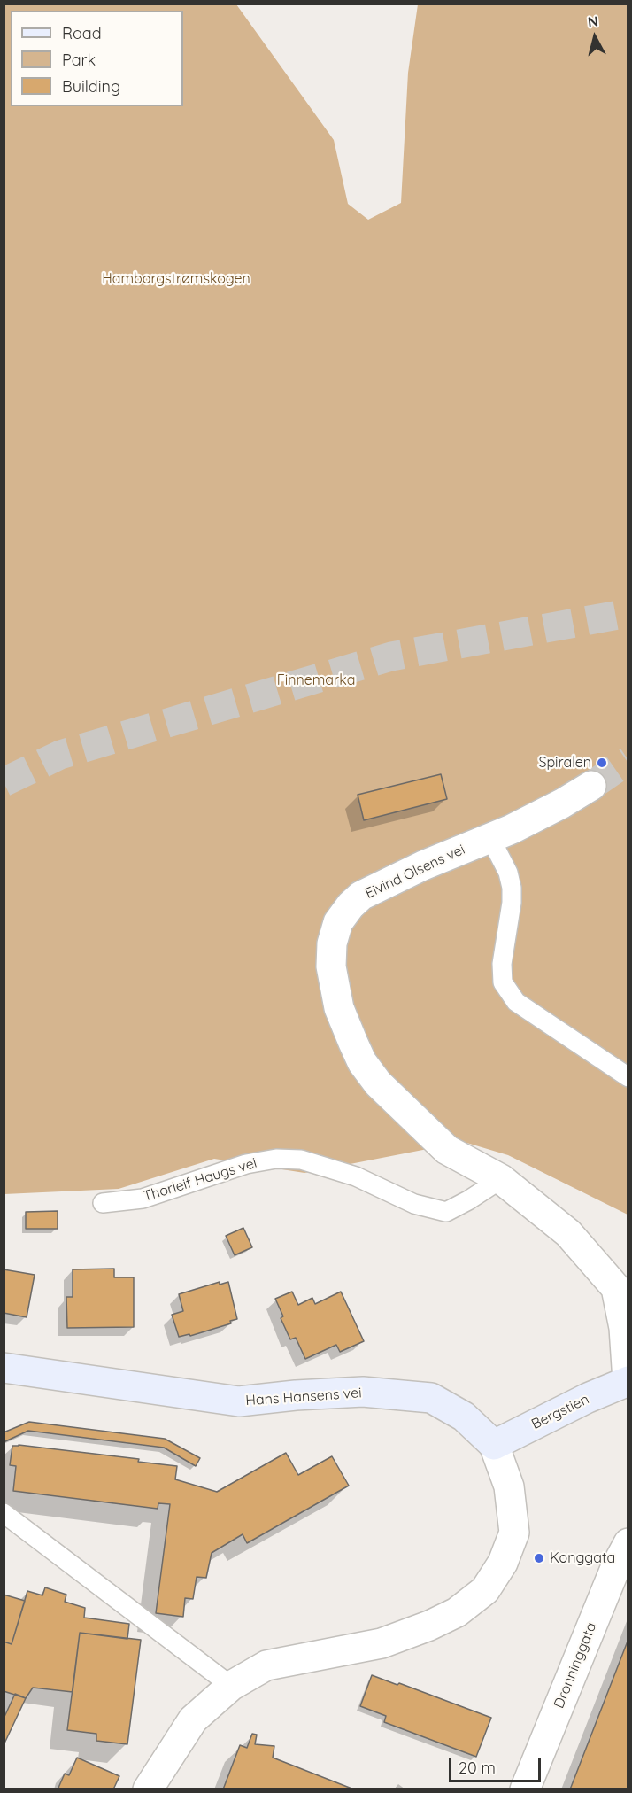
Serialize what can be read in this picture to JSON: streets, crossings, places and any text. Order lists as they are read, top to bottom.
{
  "streets": {
    "main road": ["Hans Hansens vei", "Bergstien"],
    "street": ["Eivind Olsens vei", "Dronninggata"],
    "lane": ["Thorleif Haugs vei"]
  },
  "crossings": [
    ["Eivind Olsens vei", "Thorleif Haugs vei"],
    ["Eivind Olsens vei", "Bergstien"],
    ["Hans Hansens vei", "Bergstien"]
  ],
  "parks": ["Hamborgstrømskogen", "Finnemarka"],
  "places": ["Spiralen", "Konggata"],
  "legend": ["Road", "Park", "Building"],
  "scale_bar": "20 m",
  "north": "top"
}
